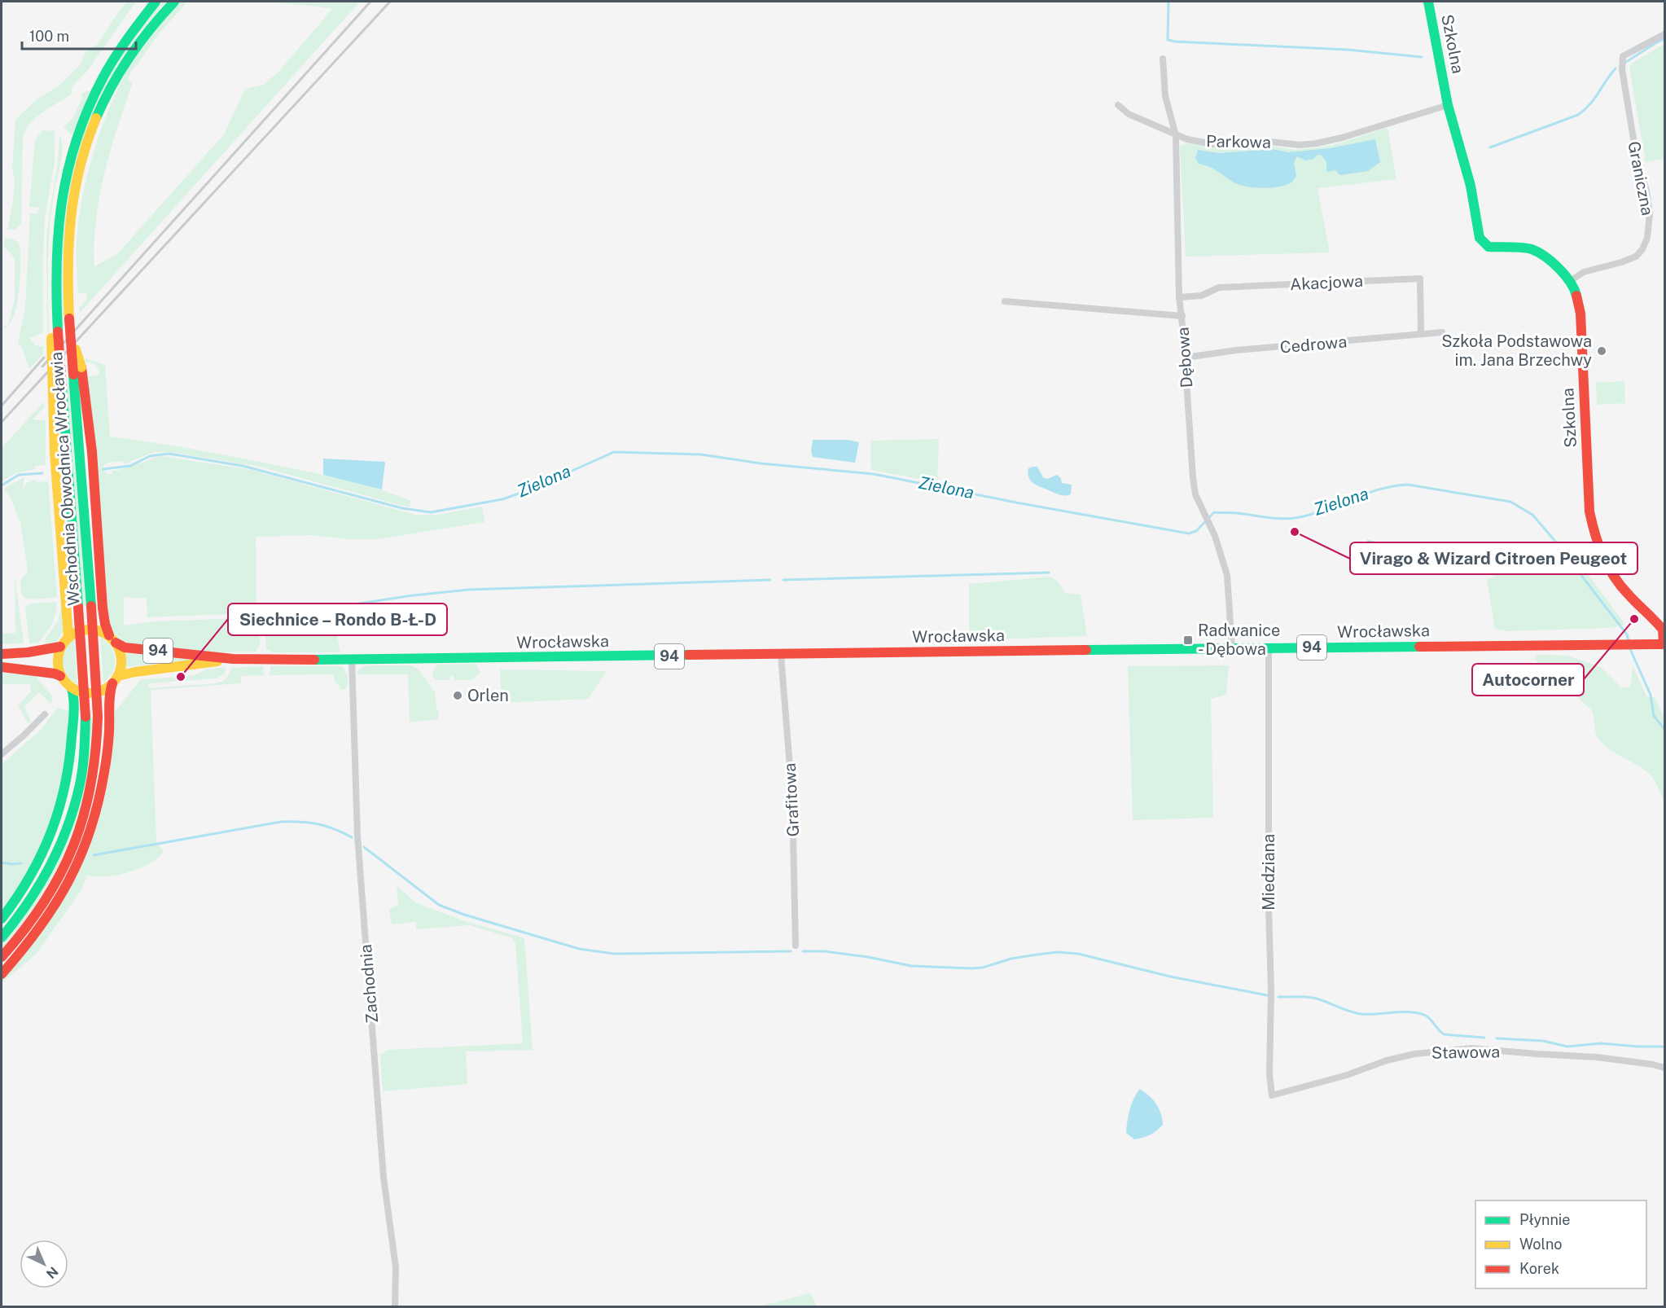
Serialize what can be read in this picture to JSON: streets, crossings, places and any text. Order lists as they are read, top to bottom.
{
  "streets": {
    "main road": [
      "Szkolna",
      "Wschodnia Obwodnica Wrocławia",
      "Wrocławska",
      "94"
    ],
    "street": [
      "Parkowa",
      "Graniczna",
      "Akacjowa",
      "Cedrowa",
      "Dębowa",
      "Grafitowa",
      "Miedziana",
      "Zachodnia",
      "Stawowa"
    ]
  },
  "crossings": [
    ["Szkolna", "Parkowa"],
    ["Szkolna", "Graniczna"],
    ["Szkolna", "Wrocławska"],
    ["Akacjowa", "Cedrowa"],
    ["Cedrowa", "Dębowa"],
    ["Dębowa", "Wrocławska"],
    ["Wrocławska", "94"],
    ["Wrocławska", "Grafitowa"],
    ["Wrocławska", "Miedziana"],
    ["Wrocławska", "Zachodnia"],
    ["Miedziana", "Stawowa"]
  ],
  "water": ["Zielona"],
  "places": {
    "other": [
      "Szkoła Podstawowa im. Jana Brzechwy",
      "Virago & Wizard Citroen Peugeot",
      "Autocorner",
      "Siechnice – Rondo B-Ł-D",
      "Orlen"
    ],
    "transit": ["Radwanice - Dębowa"]
  },
  "legend": ["Płynnie", "Wolno", "Korek"],
  "scale_bar": "100 m",
  "north": "bottom right"
}
